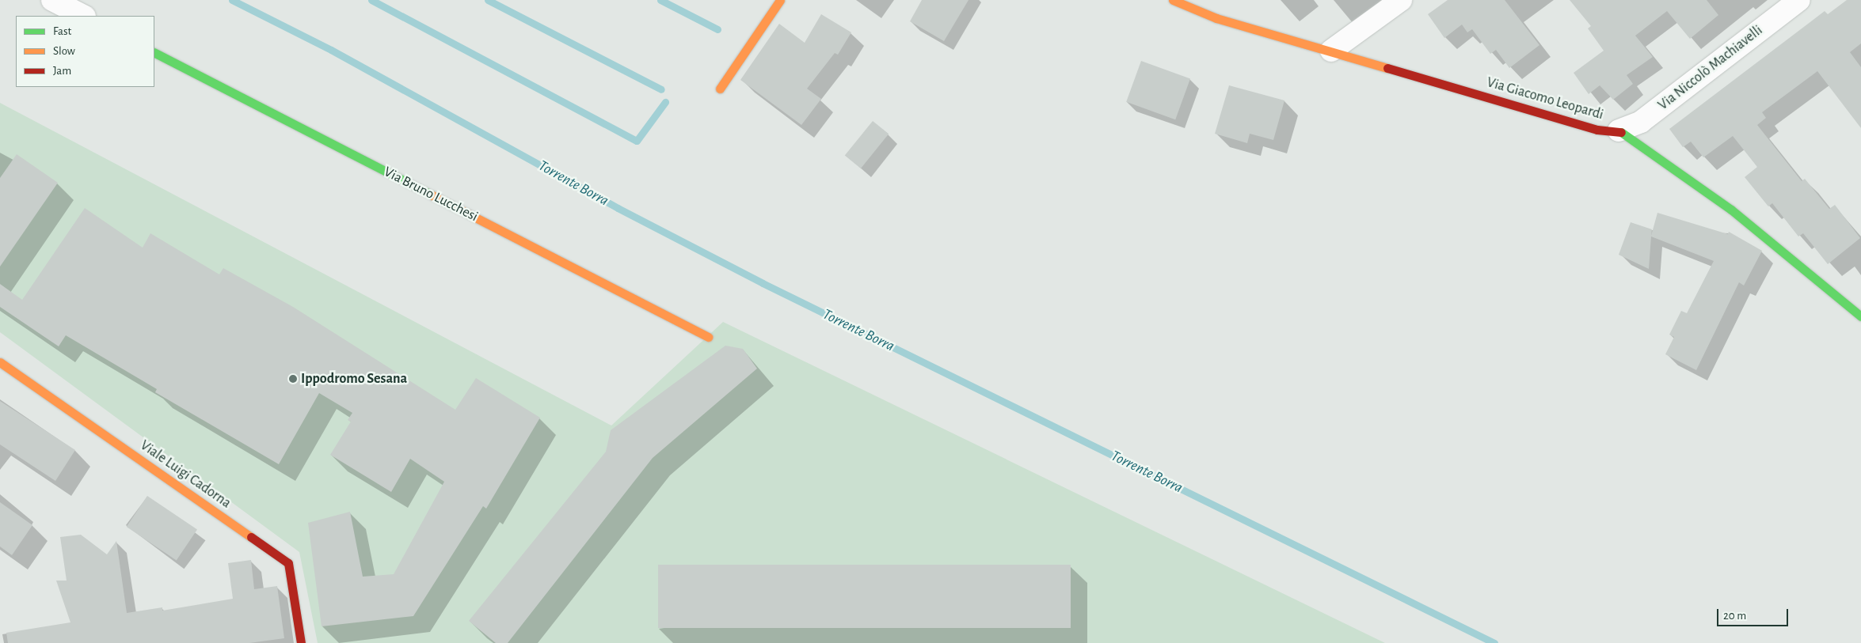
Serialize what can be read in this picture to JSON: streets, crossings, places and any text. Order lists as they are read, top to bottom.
{
  "streets": {
    "street": [
      "Via Niccolò Machiavelli",
      "Via Giacomo Leopardi",
      "Via Bruno Lucchesi",
      "Viale Luigi Cadorna"
    ]
  },
  "crossings": [
    ["Via Niccolò Machiavelli", "Via Giacomo Leopardi"]
  ],
  "water": ["Torrente Borra"],
  "places": ["Ippodromo Sesana"],
  "legend": ["Fast", "Slow", "Jam"],
  "scale_bar": "20 m"
}
